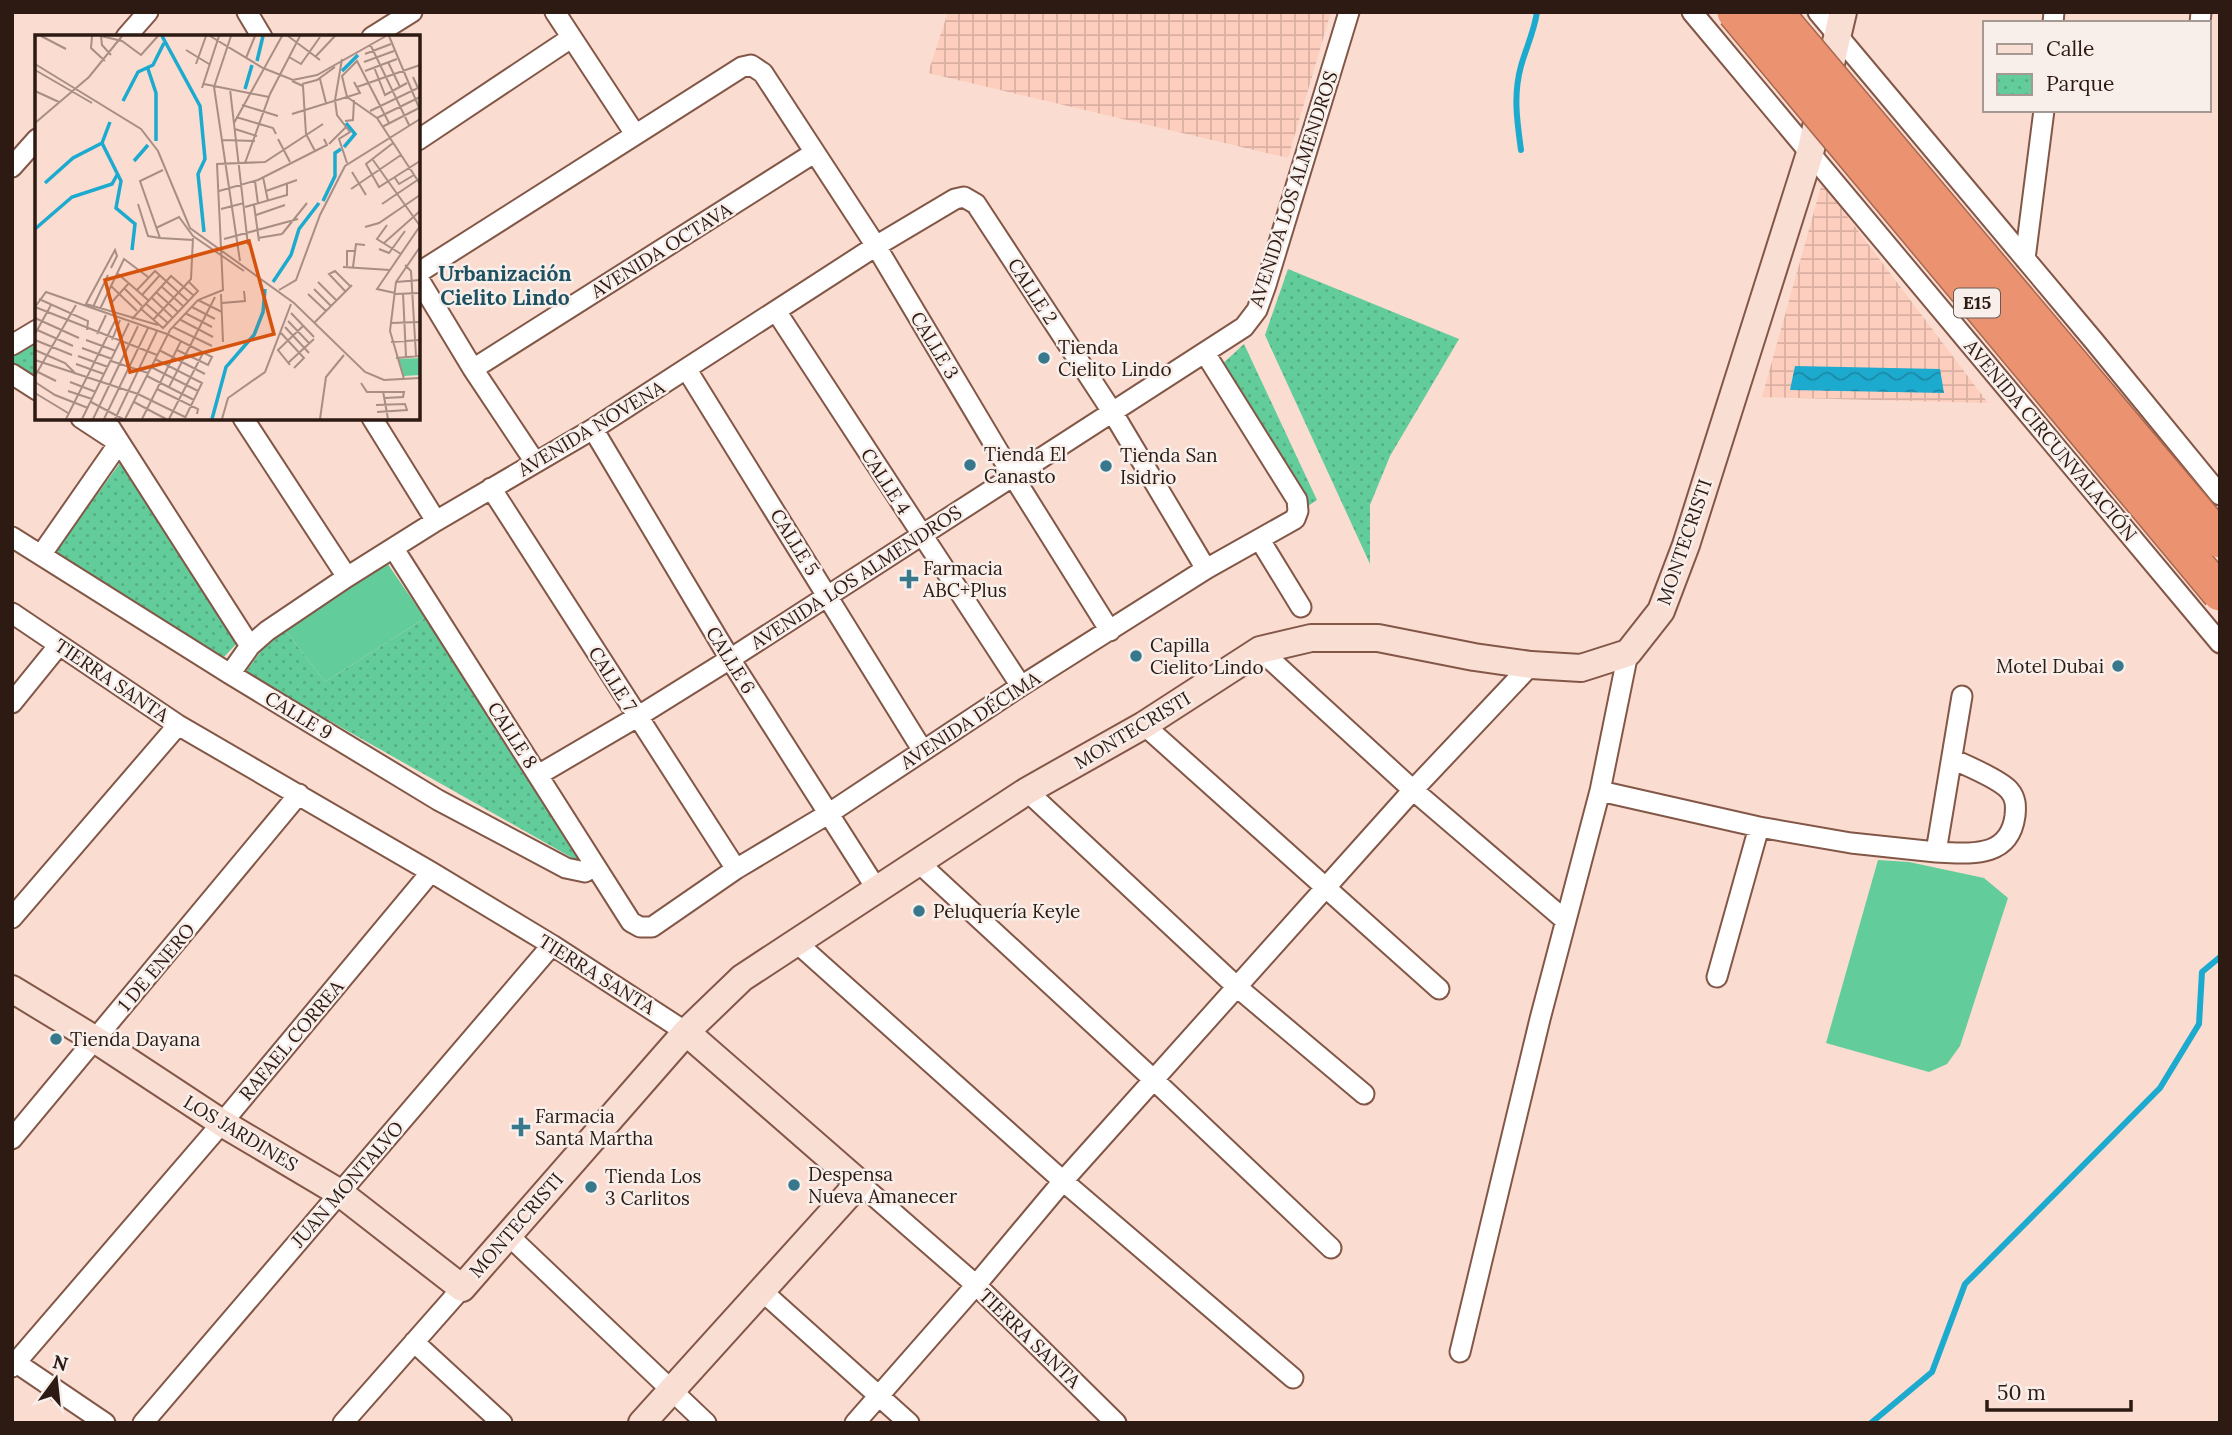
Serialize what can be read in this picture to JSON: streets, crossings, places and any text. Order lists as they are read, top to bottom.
{
  "streets": {
    "highway": ["E15", "AVENIDA CIRCUNVALACIÓN"],
    "street": [
      "AVENIDA LOS ALMENDROS",
      "AVENIDA OCTAVA",
      "CALLE 2",
      "CALLE 3",
      "AVENIDA NOVENA",
      "CALLE 4",
      "CALLE 5",
      "MONTECRISTI",
      "CALLE 6",
      "CALLE 7",
      "TIERRA SANTA",
      "CALLE 9",
      "AVENIDA DÉCIMA",
      "CALLE 8",
      "1 DE ENERO",
      "RAFAEL CORREA",
      "LOS JARDINES",
      "JUAN MONTALVO"
    ]
  },
  "crossings": [
    ["AVENIDA LOS ALMENDROS", "CALLE 2"],
    ["AVENIDA LOS ALMENDROS", "CALLE 3"],
    ["AVENIDA LOS ALMENDROS", "CALLE 4"],
    ["AVENIDA LOS ALMENDROS", "CALLE 5"],
    ["AVENIDA LOS ALMENDROS", "CALLE 6"],
    ["AVENIDA LOS ALMENDROS", "CALLE 7"],
    ["AVENIDA LOS ALMENDROS", "AVENIDA DÉCIMA"],
    ["AVENIDA LOS ALMENDROS", "CALLE 8"],
    ["AVENIDA OCTAVA", "CALLE 3"],
    ["CALLE 2", "AVENIDA NOVENA"],
    ["CALLE 2", "AVENIDA DÉCIMA"],
    ["CALLE 3", "AVENIDA NOVENA"],
    ["CALLE 3", "AVENIDA DÉCIMA"],
    ["AVENIDA NOVENA", "CALLE 4"],
    ["AVENIDA NOVENA", "CALLE 5"],
    ["AVENIDA NOVENA", "CALLE 6"],
    ["AVENIDA NOVENA", "CALLE 7"],
    ["AVENIDA NOVENA", "CALLE 9"],
    ["AVENIDA NOVENA", "CALLE 8"],
    ["AVENIDA CIRCUNVALACIÓN", "MONTECRISTI"],
    ["CALLE 4", "AVENIDA DÉCIMA"],
    ["CALLE 5", "AVENIDA DÉCIMA"],
    ["MONTECRISTI", "CALLE 6"],
    ["MONTECRISTI", "TIERRA SANTA"],
    ["MONTECRISTI", "LOS JARDINES"],
    ["CALLE 6", "AVENIDA DÉCIMA"],
    ["CALLE 7", "AVENIDA DÉCIMA"],
    ["TIERRA SANTA", "1 DE ENERO"],
    ["TIERRA SANTA", "RAFAEL CORREA"],
    ["TIERRA SANTA", "JUAN MONTALVO"],
    ["CALLE 9", "CALLE 8"],
    ["AVENIDA DÉCIMA", "CALLE 8"],
    ["1 DE ENERO", "LOS JARDINES"],
    ["RAFAEL CORREA", "LOS JARDINES"],
    ["LOS JARDINES", "JUAN MONTALVO"]
  ],
  "districts": ["Urbanización Cielito Lindo"],
  "places": {
    "other": [
      "Tienda Cielito Lindo",
      "Tienda El Canasto",
      "Tienda San Isidrio",
      "Capilla Cielito Lindo",
      "Motel Dubai",
      "Peluquería Keyle",
      "Tienda Dayana",
      "Despensa Nueva Amanecer",
      "Tienda Los 3 Carlitos"
    ],
    "health": ["Farmacia ABC+Plus", "Farmacia Santa Martha"]
  },
  "legend": ["Calle", "Parque"],
  "scale_bar": "50 m",
  "north": "top"
}
